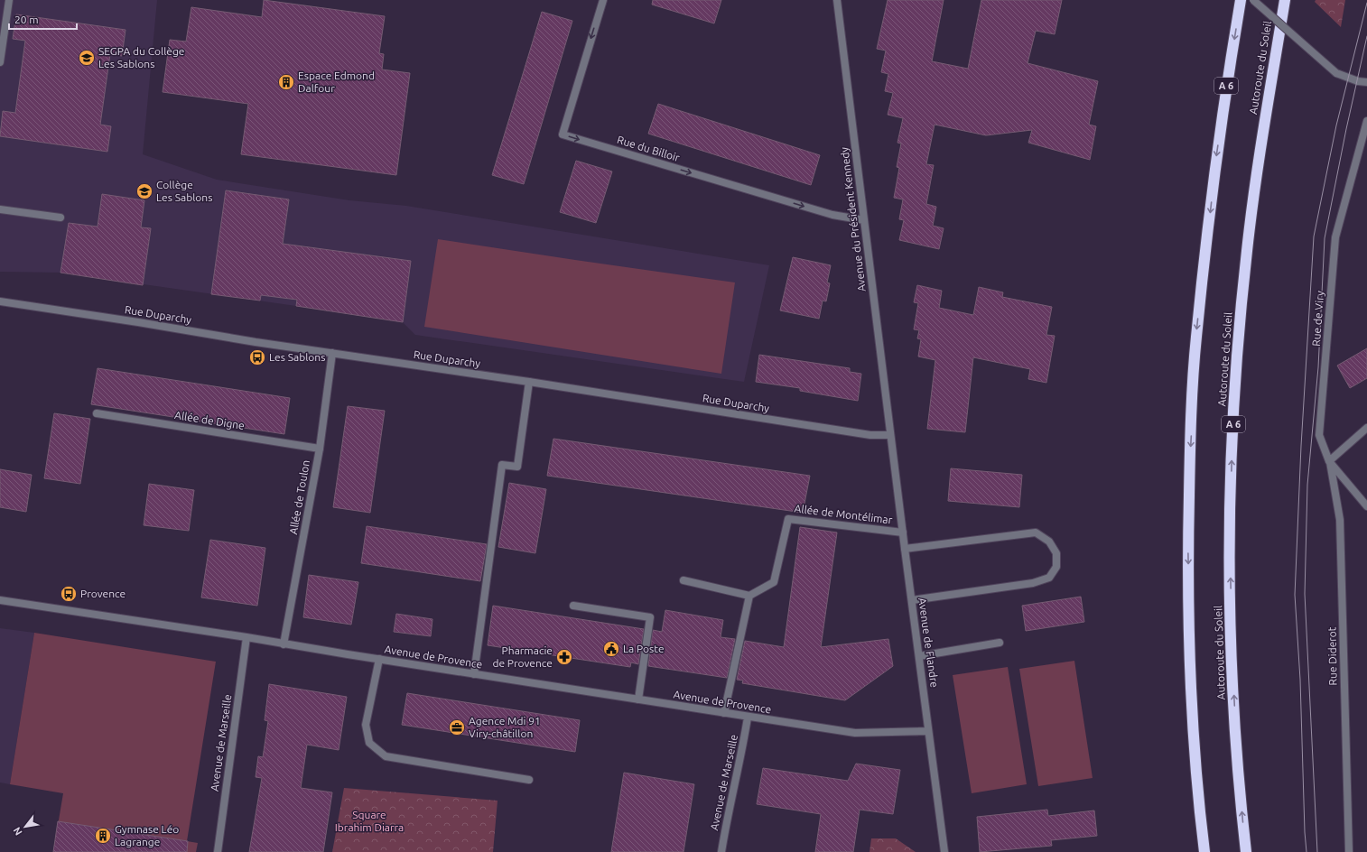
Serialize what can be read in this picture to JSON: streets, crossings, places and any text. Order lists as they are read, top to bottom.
{
  "streets": {
    "highway": ["Autoroute du Soleil", "A 6"],
    "street": [
      "Rue du Billoir",
      "Avenue du Président Kennedy",
      "Rue Duparchy",
      "Rue de Viry",
      "Allée de Digne",
      "Allée de Toulon",
      "Allée de Montélimar",
      "Avenue de Flandre",
      "Rue Diderot",
      "Avenue de Provence",
      "Avenue de Marseille"
    ]
  },
  "crossings": [
    ["Rue du Billoir", "Avenue du Président Kennedy"],
    ["Avenue du Président Kennedy", "Rue Duparchy"],
    ["Avenue du Président Kennedy", "Avenue de Flandre"],
    ["Rue Duparchy", "Allée de Toulon"],
    ["Rue Duparchy", "Avenue de Flandre"],
    ["Rue de Viry", "Rue Diderot"],
    ["Allée de Digne", "Allée de Toulon"],
    ["Allée de Toulon", "Avenue de Provence"],
    ["Allée de Montélimar", "Avenue de Flandre"],
    ["Avenue de Flandre", "Avenue de Provence"],
    ["Avenue de Provence", "Avenue de Marseille"]
  ],
  "parks": ["Square Ibrahim Diarra"],
  "places": {
    "school or university": ["SEGPA du Collège Les Sablons", "Collège Les Sablons"],
    "building": ["Espace Edmond Dalfour", "Gymnase Léo Lagrange"],
    "bus stop": ["Les Sablons", "Provence"],
    "public building": ["La Poste"],
    "pharmacy": ["Pharmacie de Provence"],
    "office": ["Agence Mdi 91 Viry-châtillon"]
  },
  "scale_bar": "20 m",
  "north": "bottom left"
}
